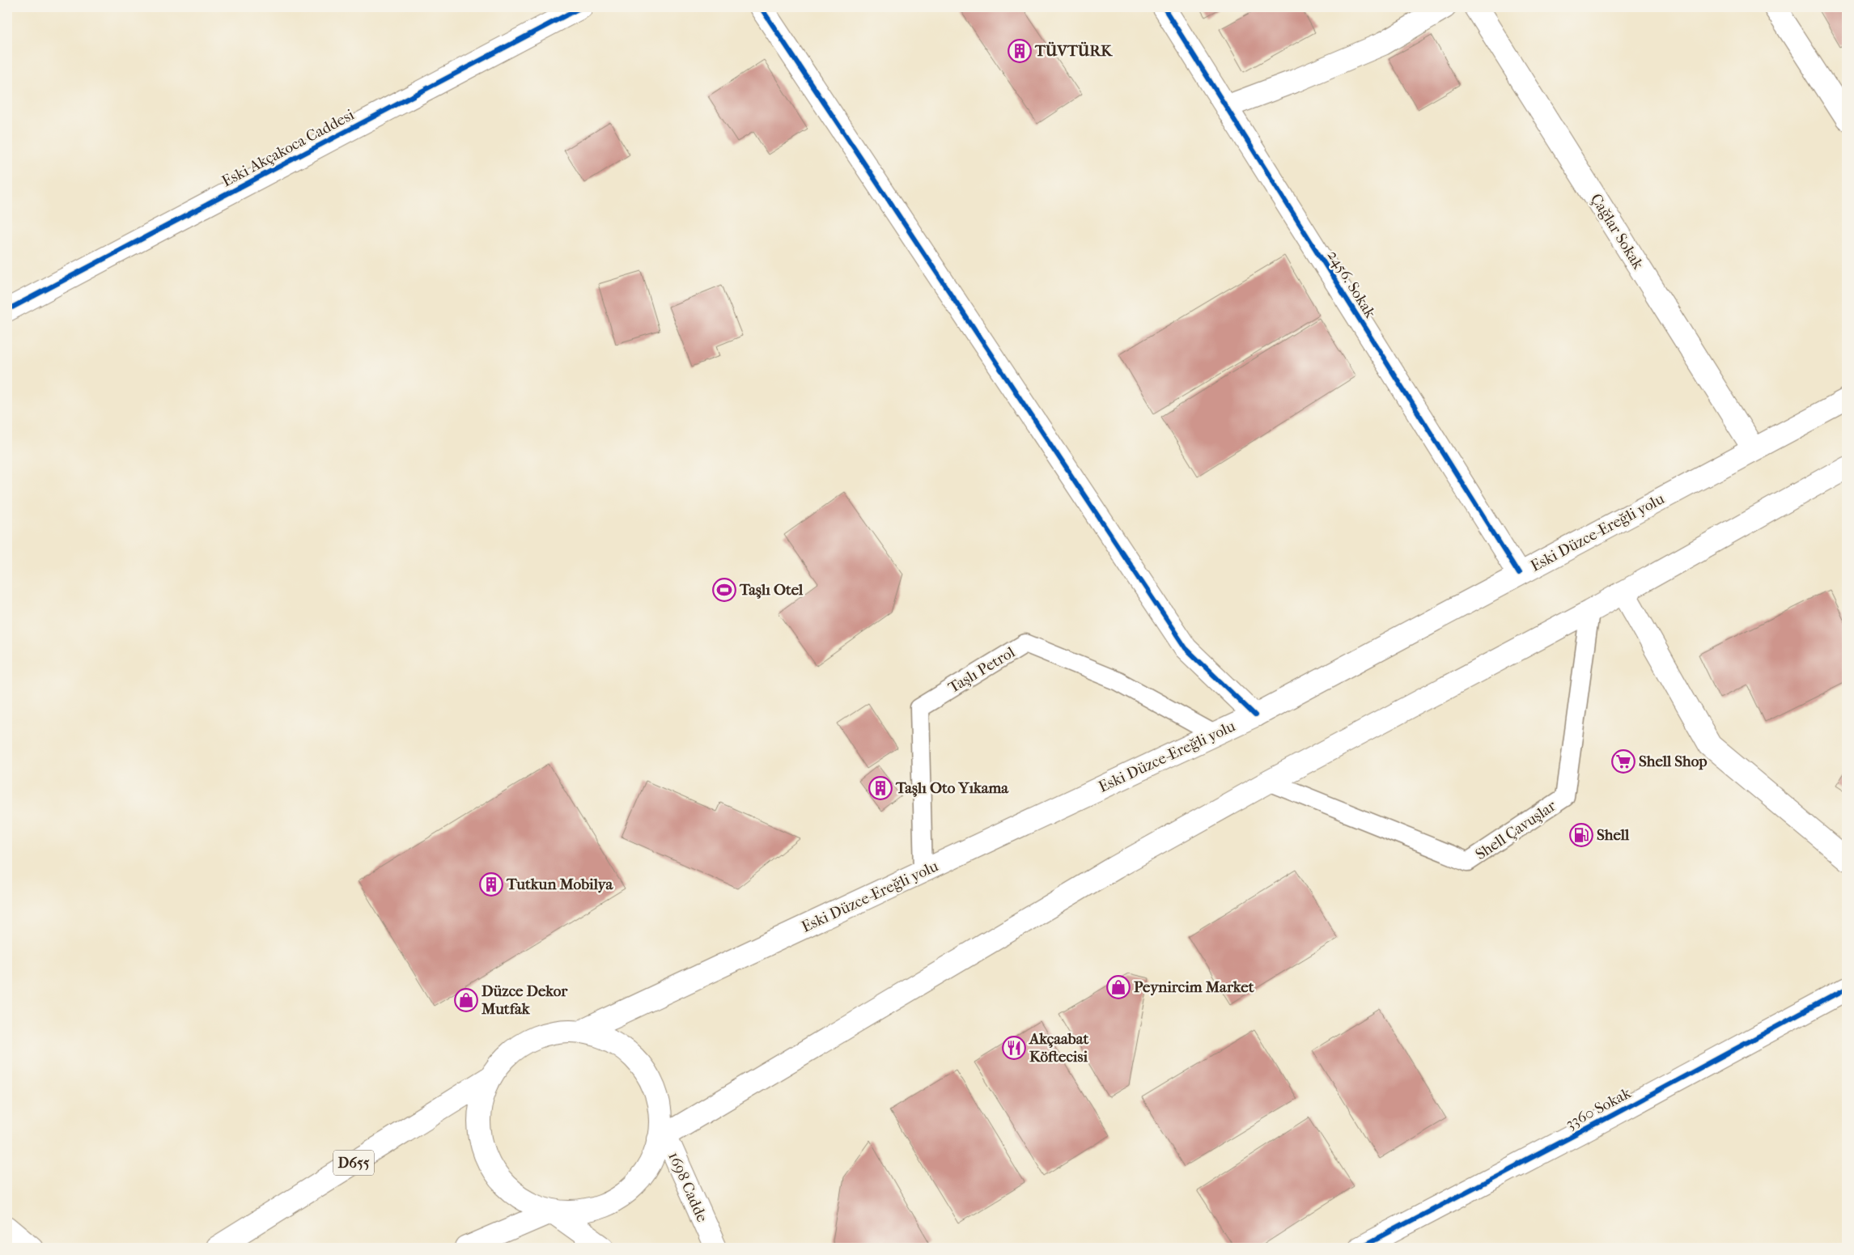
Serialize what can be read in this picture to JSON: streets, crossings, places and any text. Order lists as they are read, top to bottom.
{
  "streets": {
    "street": [
      "Eski Akçakoca Caddesi",
      "Çağlar Sokak",
      "2456. Sokak",
      "Eski Düzce-Ereğli yolu",
      "3360 Sokak",
      "D655",
      "1698 Cadde"
    ],
    "lane": ["Taşlı Petrol", "Shell Çavuşlar"]
  },
  "crossings": [
    ["Çağlar Sokak", "Eski Düzce-Ereğli yolu"],
    ["2456. Sokak", "Eski Düzce-Ereğli yolu"],
    ["Eski Düzce-Ereğli yolu", "Taşlı Petrol"]
  ],
  "places": {
    "building": ["TÜVTÜRK", "Taşlı Oto Yıkama", "Tutkun Mobilya"],
    "sports": ["Taşlı Otel"],
    "supermarket": ["Shell Shop"],
    "fuel station": ["Shell"],
    "shop": ["Peynircim Market", "Düzce Dekor Mutfak"],
    "restaurant": ["Akçaabat Köftecisi"]
  }
}
